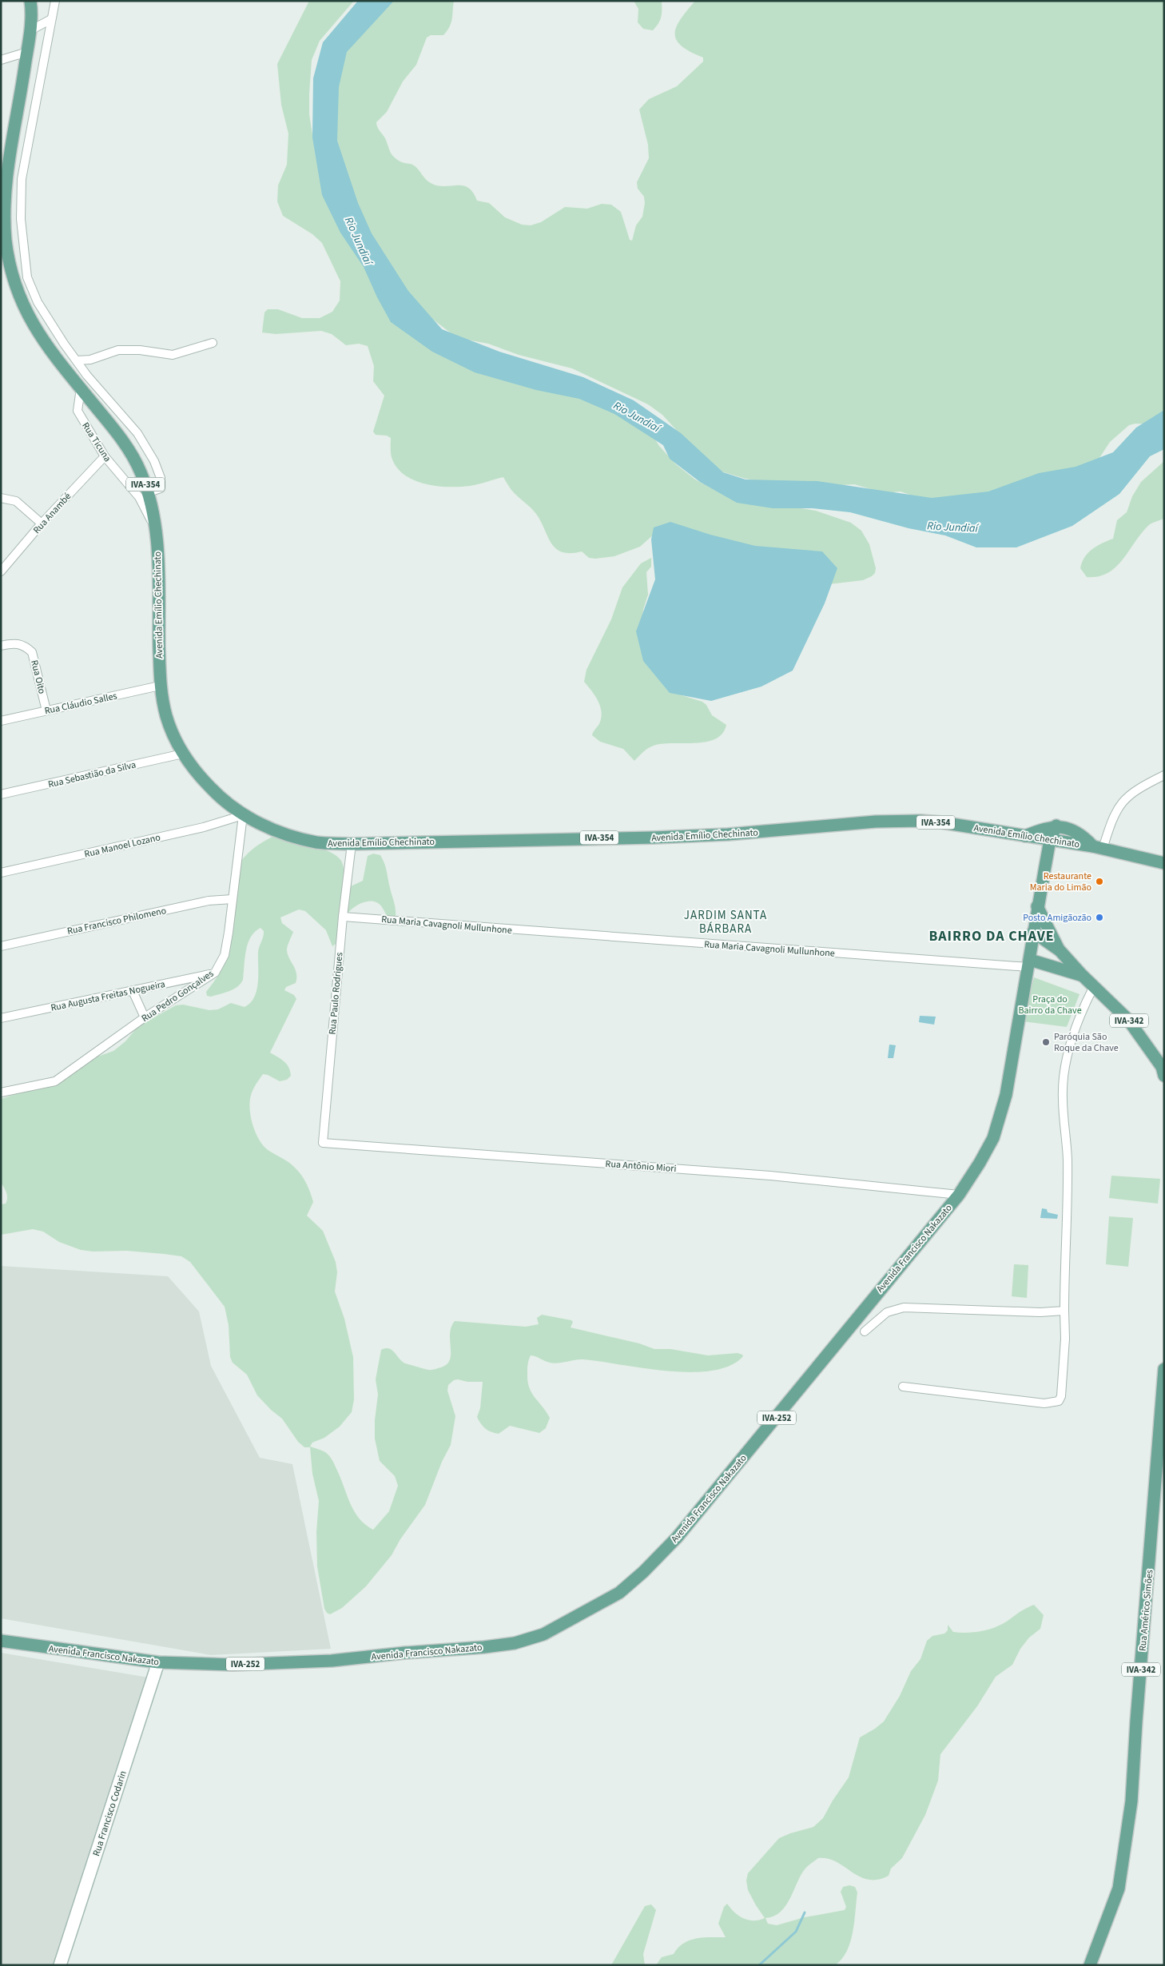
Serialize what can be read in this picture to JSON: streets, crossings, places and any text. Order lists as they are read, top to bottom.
{
  "streets": {
    "main road": [
      "IVA-354",
      "Avenida Emílio Chechinato",
      "Rua Maria Cavagnoli Mullunhone",
      "IVA-342",
      "Avenida Francisco Nakazato",
      "IVA-252",
      "Rua Américo Simões"
    ],
    "street": [
      "Rua Ticuna",
      "Rua Anambé",
      "Rua Oito",
      "Rua Cláudio Salles",
      "Rua Sebastião da Silva",
      "Rua Manoel Lozano",
      "Rua Francisco Philomeno",
      "Rua Paulo Rodrigues",
      "Rua Augusta Freitas Nogueira",
      "Rua Pedro Gonçalves",
      "Rua Antônio Miori",
      "Rua Francisco Codarin"
    ]
  },
  "crossings": [
    ["Rua Ticuna", "Rua Anambé"],
    ["Rua Ticuna", "Avenida Emílio Chechinato"],
    ["Avenida Emílio Chechinato", "Rua Cláudio Salles"],
    ["Avenida Emílio Chechinato", "Rua Sebastião da Silva"],
    ["Avenida Emílio Chechinato", "Rua Manoel Lozano"],
    ["Avenida Emílio Chechinato", "Rua Paulo Rodrigues"],
    ["Avenida Emílio Chechinato", "Rua Pedro Gonçalves"],
    ["Avenida Emílio Chechinato", "Avenida Francisco Nakazato"],
    ["Rua Oito", "Rua Cláudio Salles"],
    ["Rua Manoel Lozano", "Rua Pedro Gonçalves"],
    ["Rua Francisco Philomeno", "Rua Pedro Gonçalves"],
    ["Rua Maria Cavagnoli Mullunhone", "Rua Paulo Rodrigues"],
    ["Rua Maria Cavagnoli Mullunhone", "IVA-342"],
    ["Rua Maria Cavagnoli Mullunhone", "Avenida Francisco Nakazato"],
    ["Rua Paulo Rodrigues", "Rua Antônio Miori"],
    ["Rua Augusta Freitas Nogueira", "Rua Pedro Gonçalves"],
    ["Rua Antônio Miori", "Avenida Francisco Nakazato"],
    ["Avenida Francisco Nakazato", "Rua Francisco Codarin"]
  ],
  "districts": ["JARDIM SANTA BÁRBARA", "BAIRRO DA CHAVE"],
  "water": ["Rio Jundiaí"],
  "parks": ["Praça do Bairro da Chave"],
  "places": ["Restaurante Maria do Limão", "Posto Amigãozão", "Paróquia São Roque da Chave"]
}
